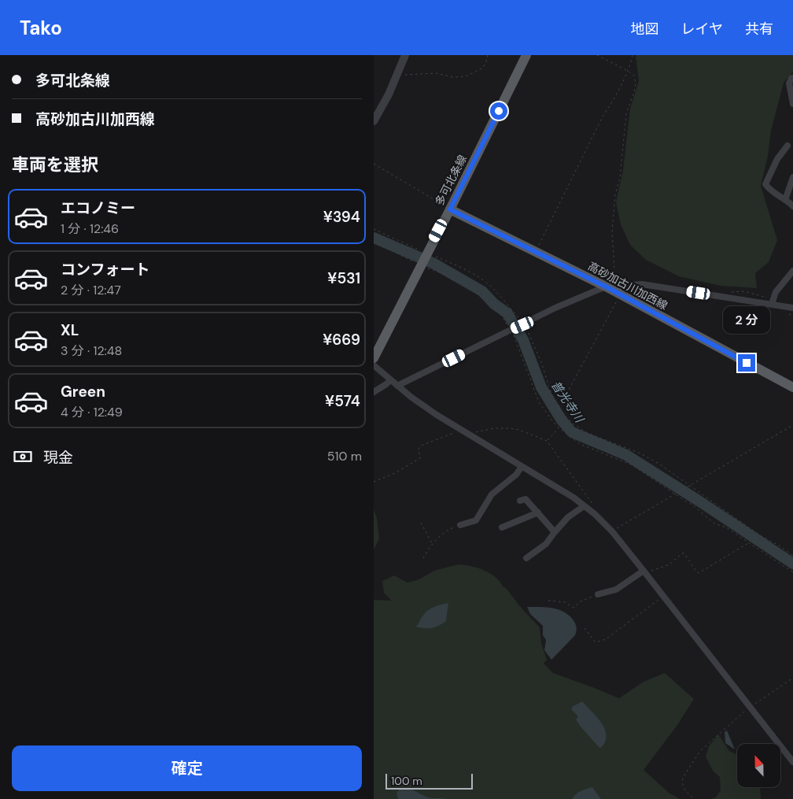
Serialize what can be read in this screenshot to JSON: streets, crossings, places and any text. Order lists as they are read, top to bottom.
{
  "streets": {
    "main road": ["多可北条線", "高砂加古川加西線"]
  },
  "crossings": [
    ["多可北条線", "高砂加古川加西線"]
  ],
  "water": ["普光寺川"],
  "scale_bar": "100 m",
  "north": "top",
  "page": {
    "header": "Tako",
    "nav": ["地図", "レイヤ", "共有"],
    "banner": ["多可北条線", "高砂加古川加西線"],
    "heading": "車両を選択",
    "list": [
      {
        "name": "エコノミー",
        "note": "1 分 · 12:46",
        "value": "¥394"
      },
      {
        "name": "コンフォート",
        "note": "2 分 · 12:47",
        "value": "¥531"
      },
      {
        "name": "XL",
        "note": "3 分 · 12:48",
        "value": "¥669"
      },
      {
        "name": "Green",
        "note": "4 分 · 12:49",
        "value": "¥574"
      }
    ],
    "bubble": "2 分",
    "pay": ["現金", "510 m"],
    "buttons": "確定",
    "scale": "100 m"
  }
}
